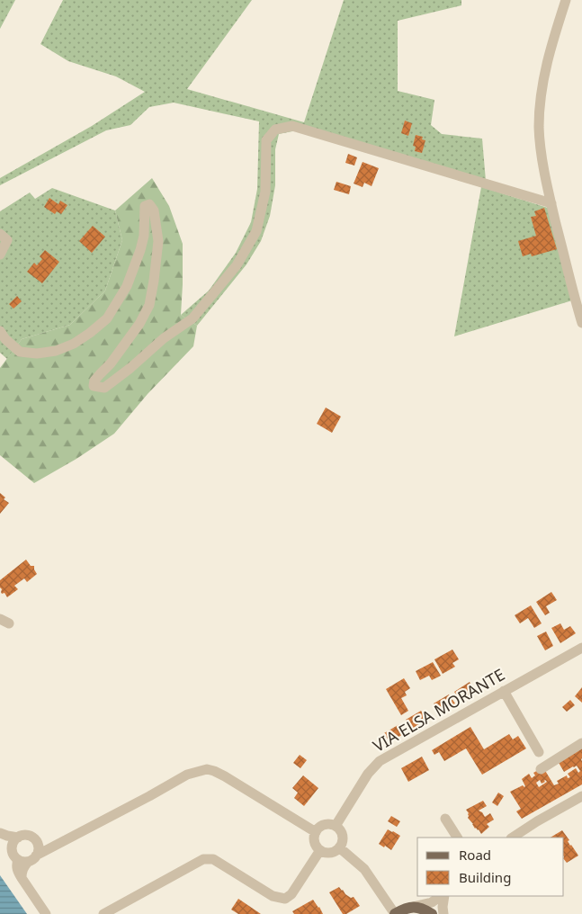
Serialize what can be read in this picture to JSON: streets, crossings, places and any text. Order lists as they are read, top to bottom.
{
  "streets": {
    "street": ["VIA ELSA MORANTE"]
  },
  "legend": ["Road", "Building"]
}
